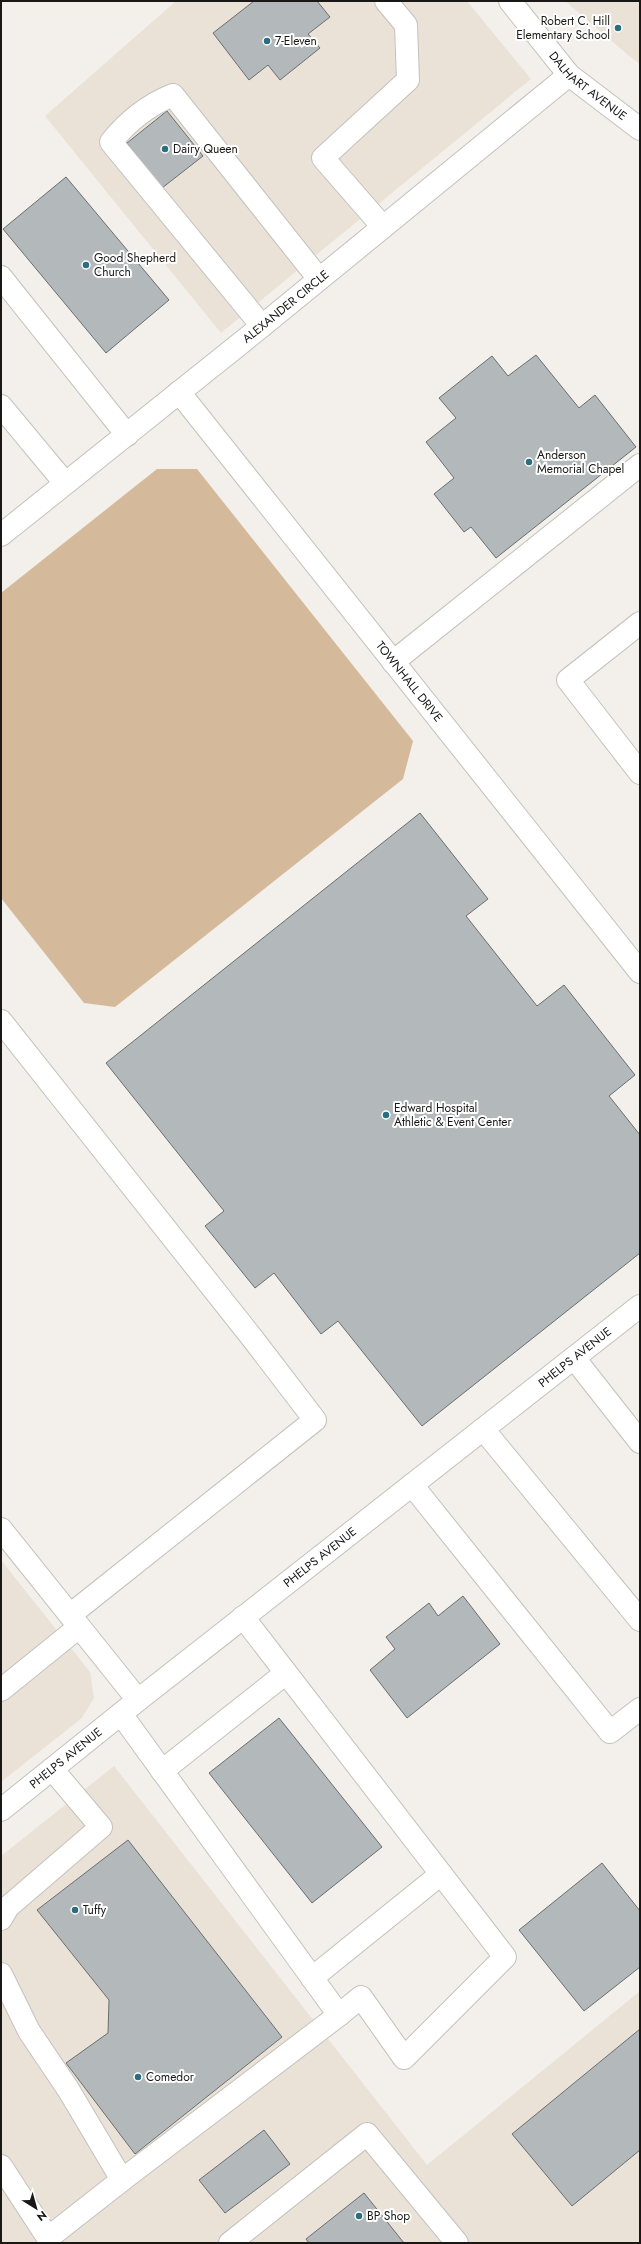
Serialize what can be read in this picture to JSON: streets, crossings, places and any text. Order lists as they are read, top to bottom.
{
  "streets": {
    "street": [
      "DALHART AVENUE",
      "ALEXANDER CIRCLE",
      "TOWNHALL DRIVE",
      "PHELPS AVENUE"
    ]
  },
  "crossings": [
    ["DALHART AVENUE", "ALEXANDER CIRCLE"],
    ["ALEXANDER CIRCLE", "TOWNHALL DRIVE"]
  ],
  "places": [
    "Robert C. Hill Elementary School",
    "7-Eleven",
    "Dairy Queen",
    "Good Shepherd Church",
    "Anderson Memorial Chapel",
    "Edward Hospital Athletic & Event Center",
    "Tuffy",
    "Comedor",
    "BP Shop"
  ],
  "north": "bottom right"
}
